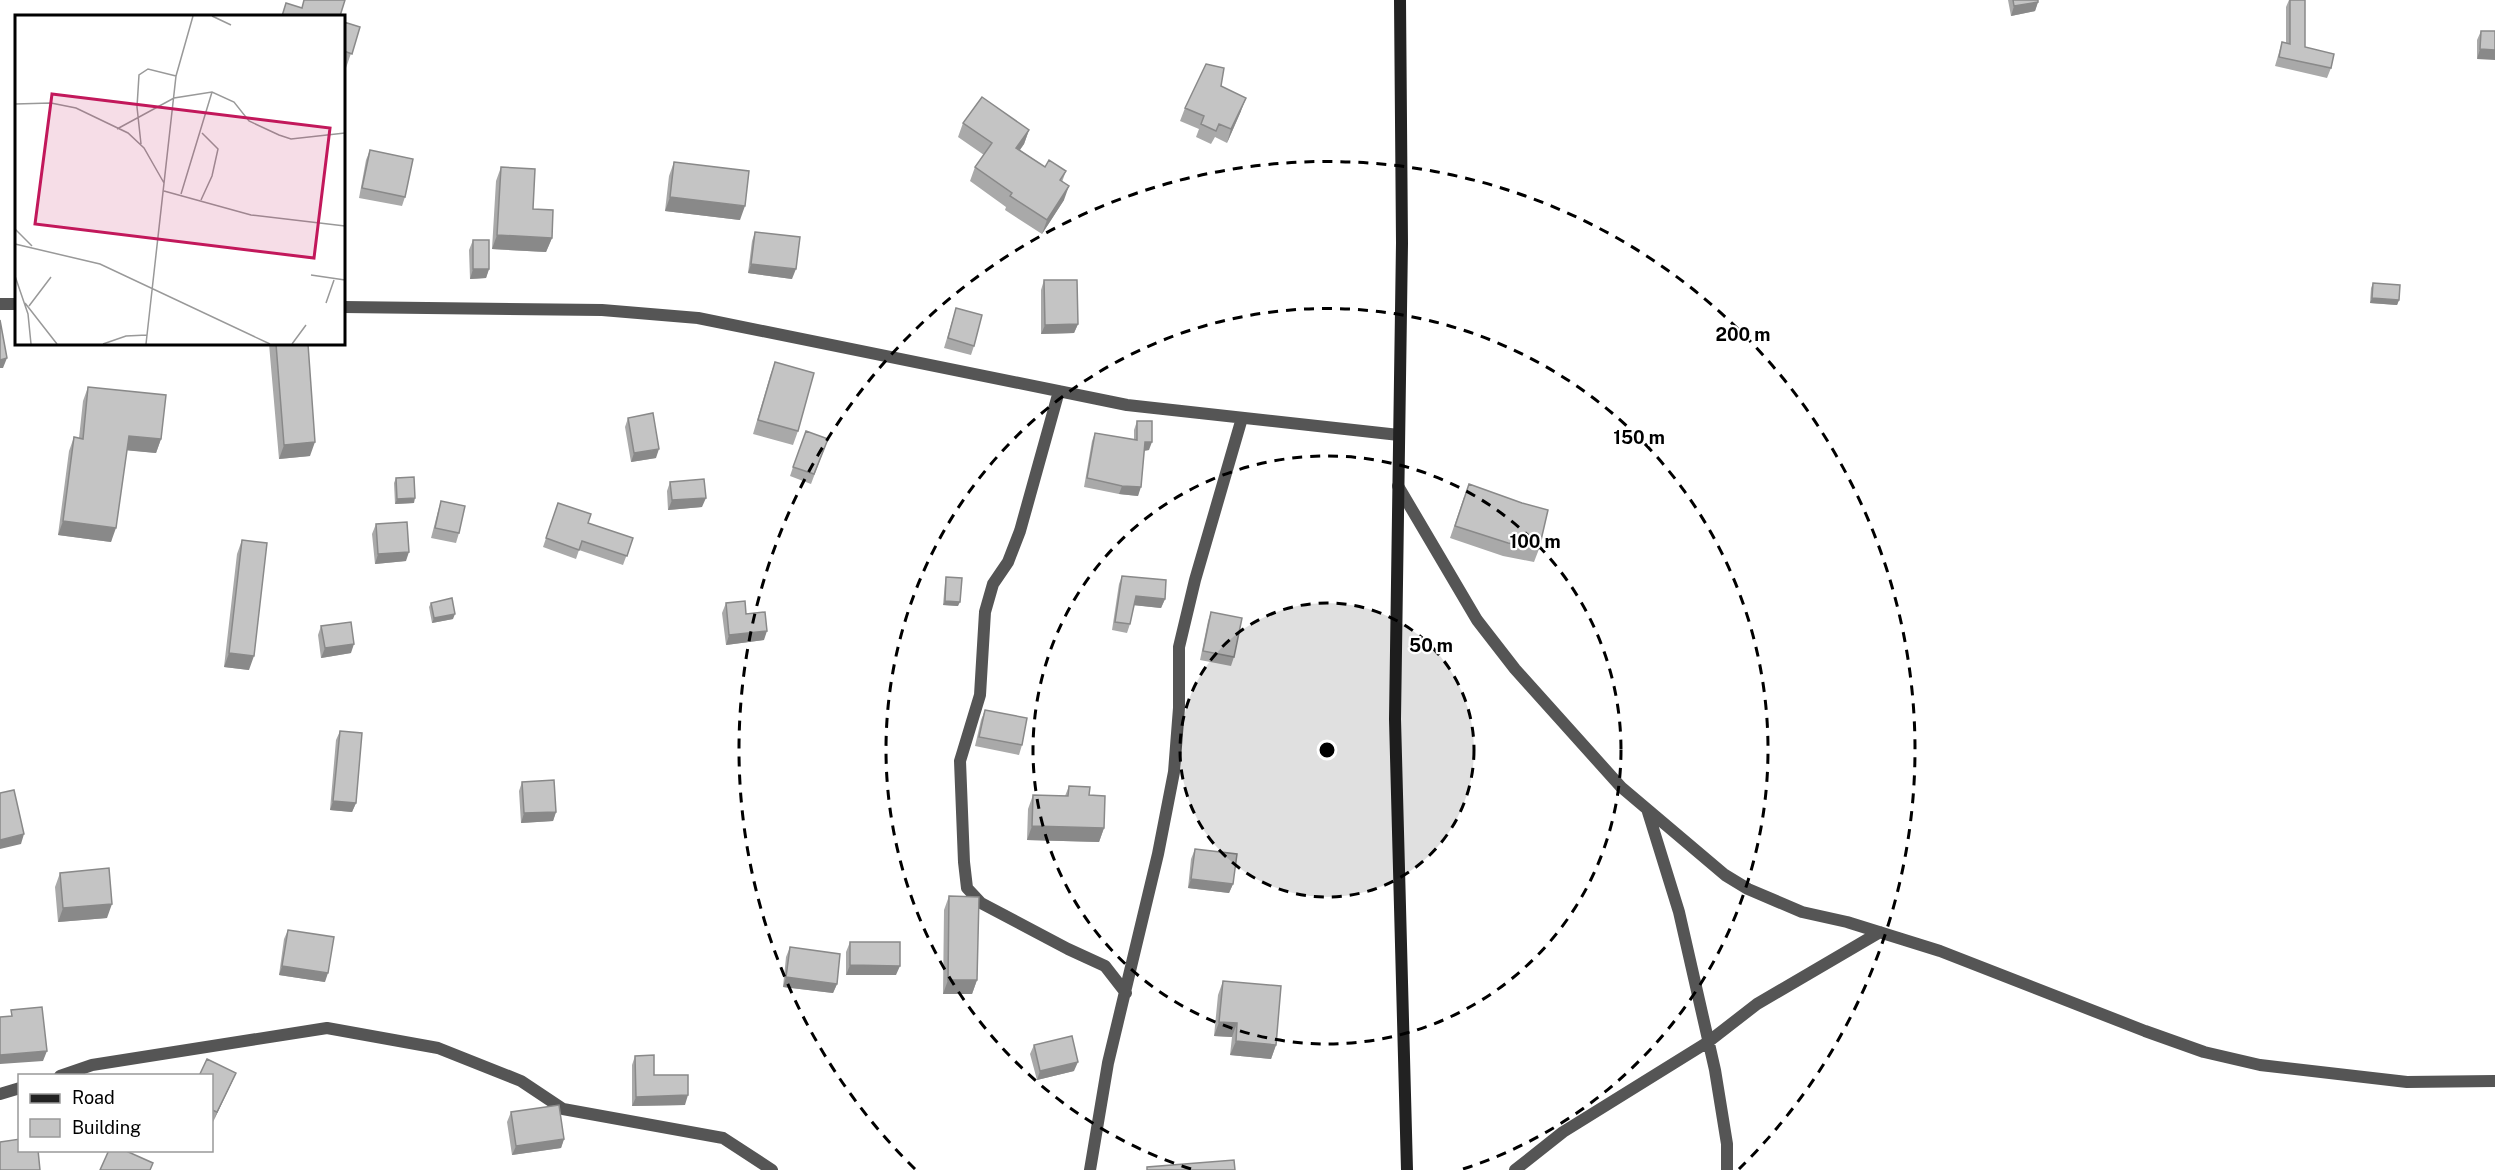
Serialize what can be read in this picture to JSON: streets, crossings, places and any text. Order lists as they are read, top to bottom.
{
  "legend": ["Road", "Building"],
  "rings": [
    "200 m",
    "150 m",
    "100 m",
    "50 m"
  ]
}
